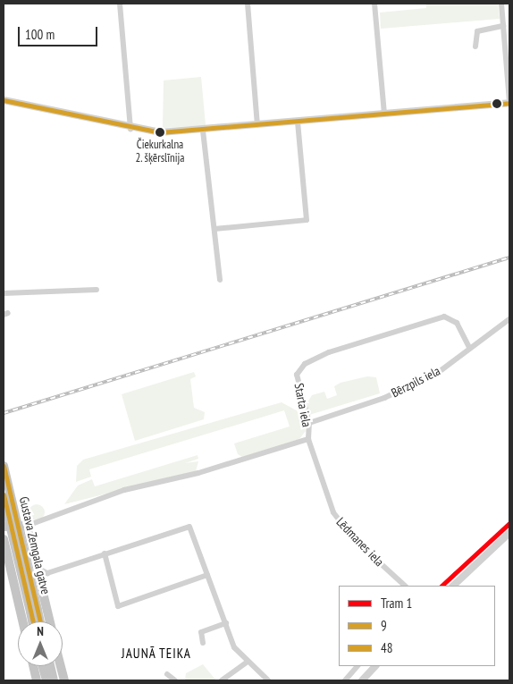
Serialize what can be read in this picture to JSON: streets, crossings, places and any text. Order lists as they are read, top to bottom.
{
  "streets": {
    "main road": ["Gustava Zemgala gatve"],
    "street": ["Bērzpils iela", "Starta iela", "Lēdmanes iela"]
  },
  "crossings": [
    ["Bērzpils iela", "Starta iela"],
    ["Starta iela", "Lēdmanes iela"]
  ],
  "districts": ["JAUNĀ TEIKA"],
  "places": ["Čiekurkalna 2. šķērslīnija"],
  "lines": ["transit line 9", "transit line 48", "tram line 1"],
  "legend": ["Tram 1", "9", "48"],
  "scale_bar": "100 m",
  "north": "top"
}
